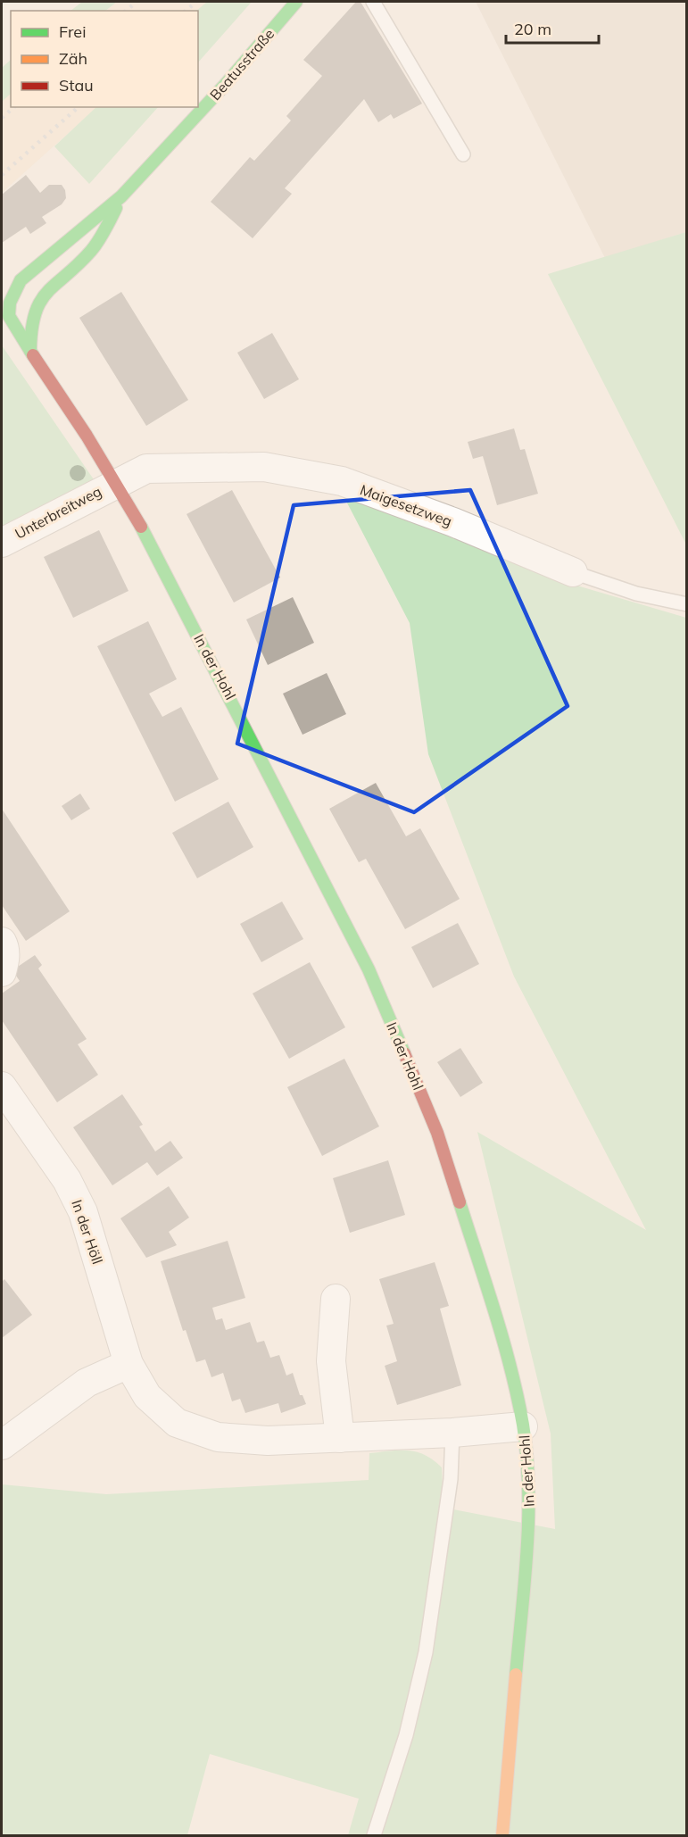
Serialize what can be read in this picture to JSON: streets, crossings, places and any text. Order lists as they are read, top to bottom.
{
  "streets": {
    "street": [
      "Beatusstraße",
      "Maigesetzweg",
      "Unterbreitweg",
      "In der Hohl",
      "In der Höll"
    ]
  },
  "crossings": [
    ["Beatusstraße", "In der Hohl"],
    ["Maigesetzweg", "Unterbreitweg"],
    ["Maigesetzweg", "In der Hohl"],
    ["Unterbreitweg", "In der Hohl"],
    ["In der Hohl", "In der Höll"]
  ],
  "legend": ["Frei", "Zäh", "Stau"],
  "scale_bar": "20 m"
}
